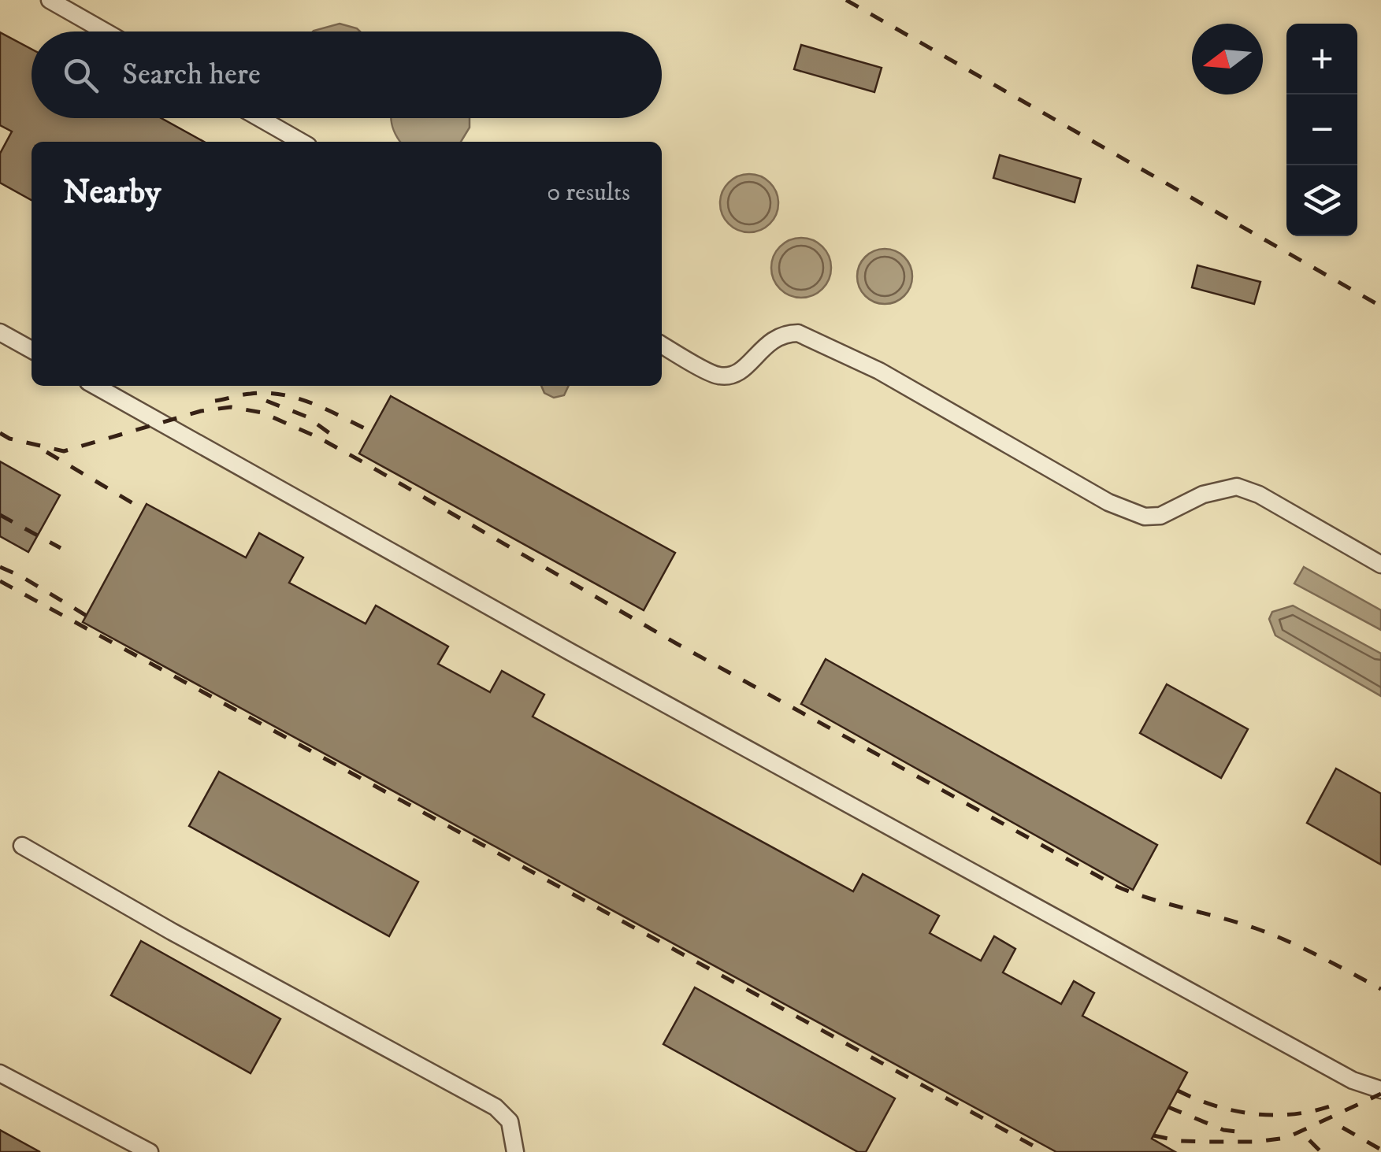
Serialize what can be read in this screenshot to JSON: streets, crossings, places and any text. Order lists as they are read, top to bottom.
{
  "north": "left",
  "page": {
    "map_buttons": ["+", "−"],
    "search": "Search here",
    "heading": ["Nearby", "0 results"]
  }
}
